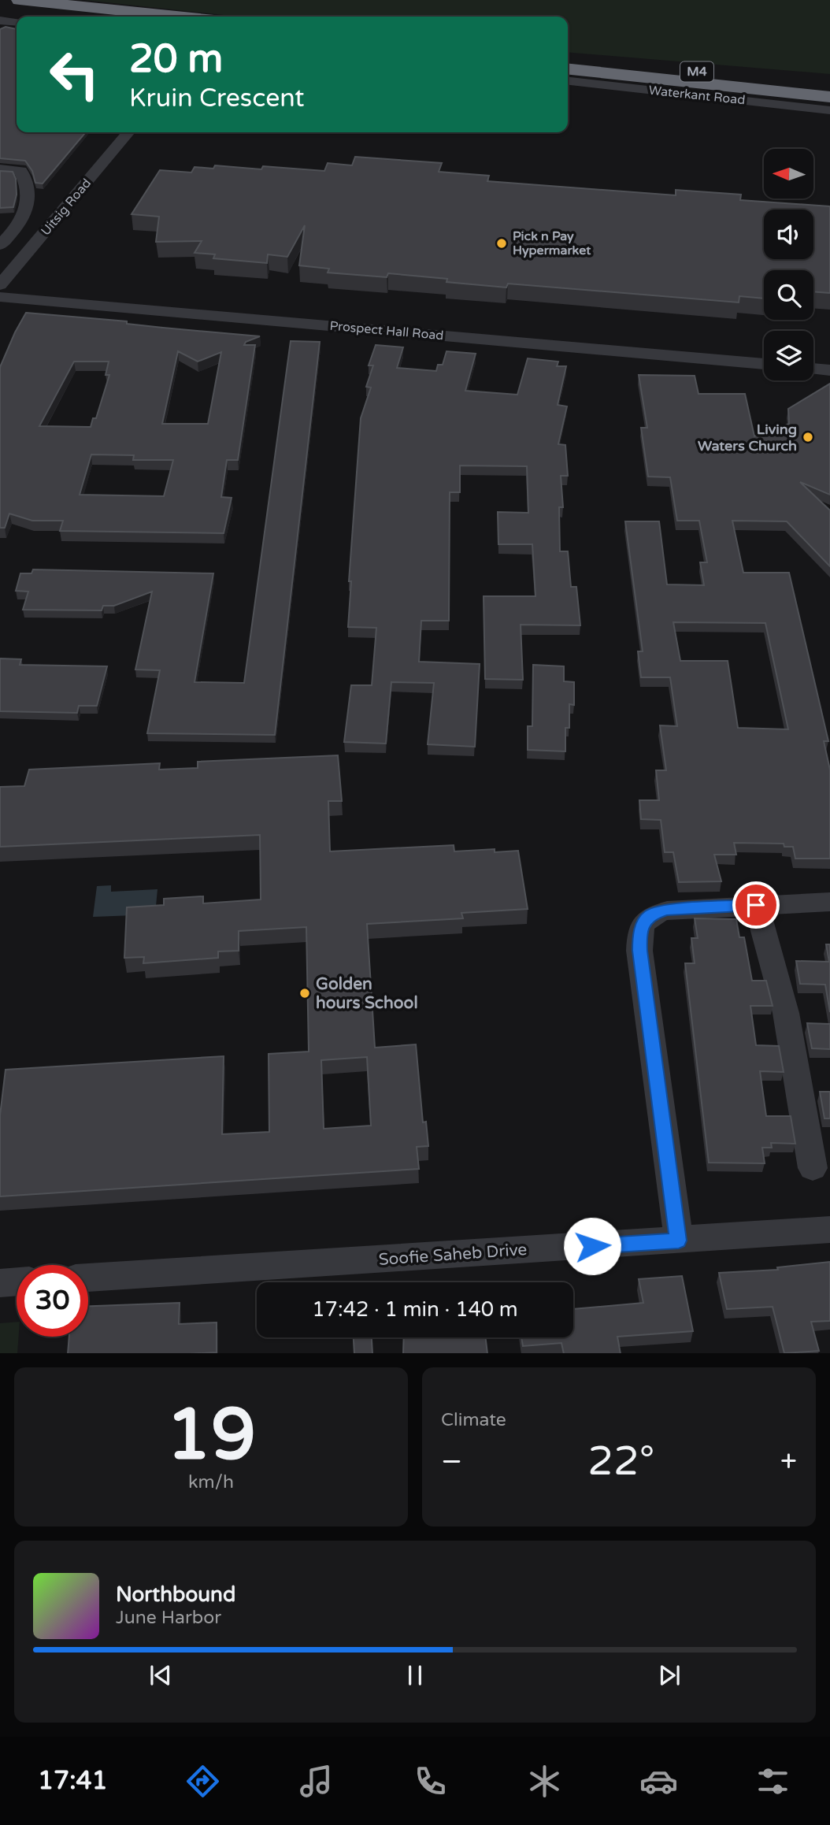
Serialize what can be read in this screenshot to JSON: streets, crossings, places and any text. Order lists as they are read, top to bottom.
{
  "streets": {
    "highway": ["M4"],
    "street": [
      "Waterkant Road",
      "Uitsig Road",
      "Prospect Hall Road",
      "Soofie Saheb Drive"
    ]
  },
  "places": ["Pick n Pay Hypermarket", "Living Waters Church", "Golden hours School"],
  "north": "left",
  "page": {
    "turn": ["20 m", "Kruin Crescent"],
    "limit": "30",
    "trip": "17:42 · 1 min · 140 m",
    "tile": [
      ["19", "km/h"],
      "Climate"
    ],
    "heat": ["−", "22°", "+"],
    "song": ["Northbound", "June Harbor"],
    "tabs": "17:41"
  }
}
